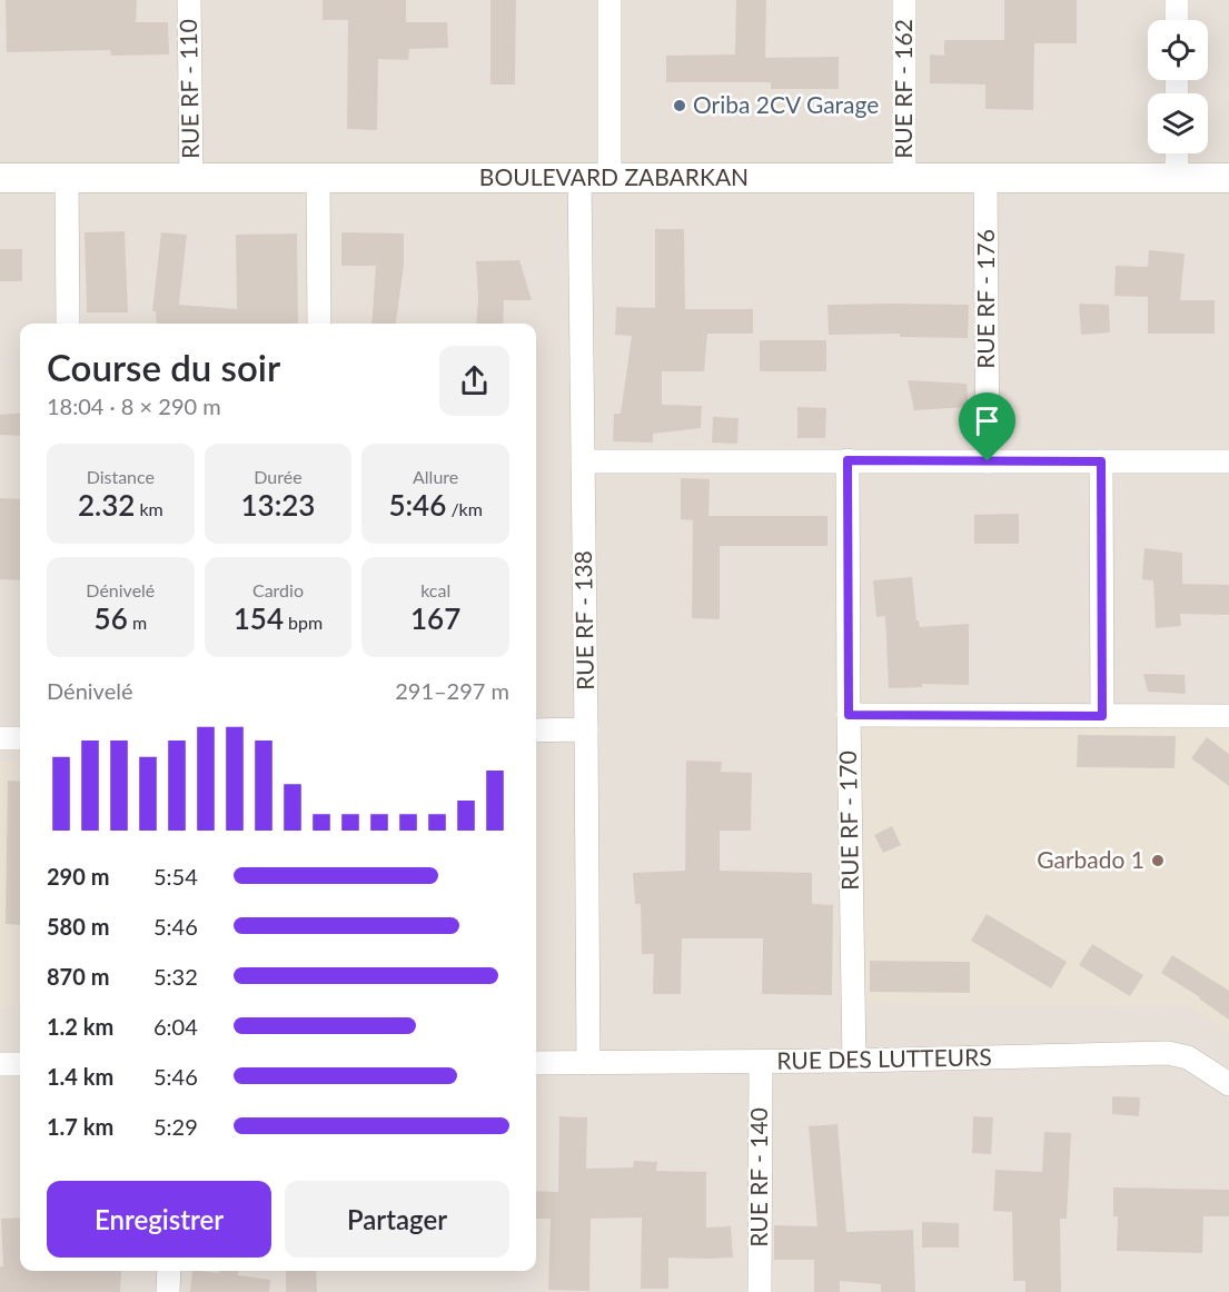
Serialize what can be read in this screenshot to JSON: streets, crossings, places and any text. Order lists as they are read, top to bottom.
{
  "streets": {
    "street": [
      "RUE RF - 110",
      "RUE RF - 162",
      "BOULEVARD ZABARKAN",
      "RUE RF - 176",
      "RUE RF - 138",
      "RUE RF - 170",
      "RUE DES LUTTEURS",
      "RUE RF - 140"
    ]
  },
  "crossings": [
    ["RUE RF - 110", "BOULEVARD ZABARKAN"],
    ["RUE RF - 162", "BOULEVARD ZABARKAN"],
    ["BOULEVARD ZABARKAN", "RUE RF - 176"],
    ["BOULEVARD ZABARKAN", "RUE RF - 138"],
    ["RUE RF - 138", "RUE DES LUTTEURS"],
    ["RUE RF - 170", "RUE DES LUTTEURS"],
    ["RUE DES LUTTEURS", "RUE RF - 140"]
  ],
  "places": ["Oriba 2CV Garage", "Garbado 1"],
  "page": {
    "heading": ["Course du soir", "18:04 · 8 × 290 m"],
    "stats": [
      ["Distance", "2.32 km"],
      ["Durée", "13:23"],
      ["Allure", "5:46 /km"],
      ["Dénivelé", "56 m"],
      ["Cardio", "154 bpm"],
      ["kcal", "167"]
    ],
    "chart": ["Dénivelé", "291–297 m"],
    "list": [
      {
        "name": "290 m",
        "note": "5:54"
      },
      {
        "name": "580 m",
        "note": "5:46"
      },
      {
        "name": "870 m",
        "note": "5:32"
      },
      {
        "name": "1.2 km",
        "note": "6:04"
      },
      {
        "name": "1.4 km",
        "note": "5:46"
      },
      {
        "name": "1.7 km",
        "note": "5:29"
      }
    ],
    "buttons": ["Enregistrer", "Partager"]
  }
}
